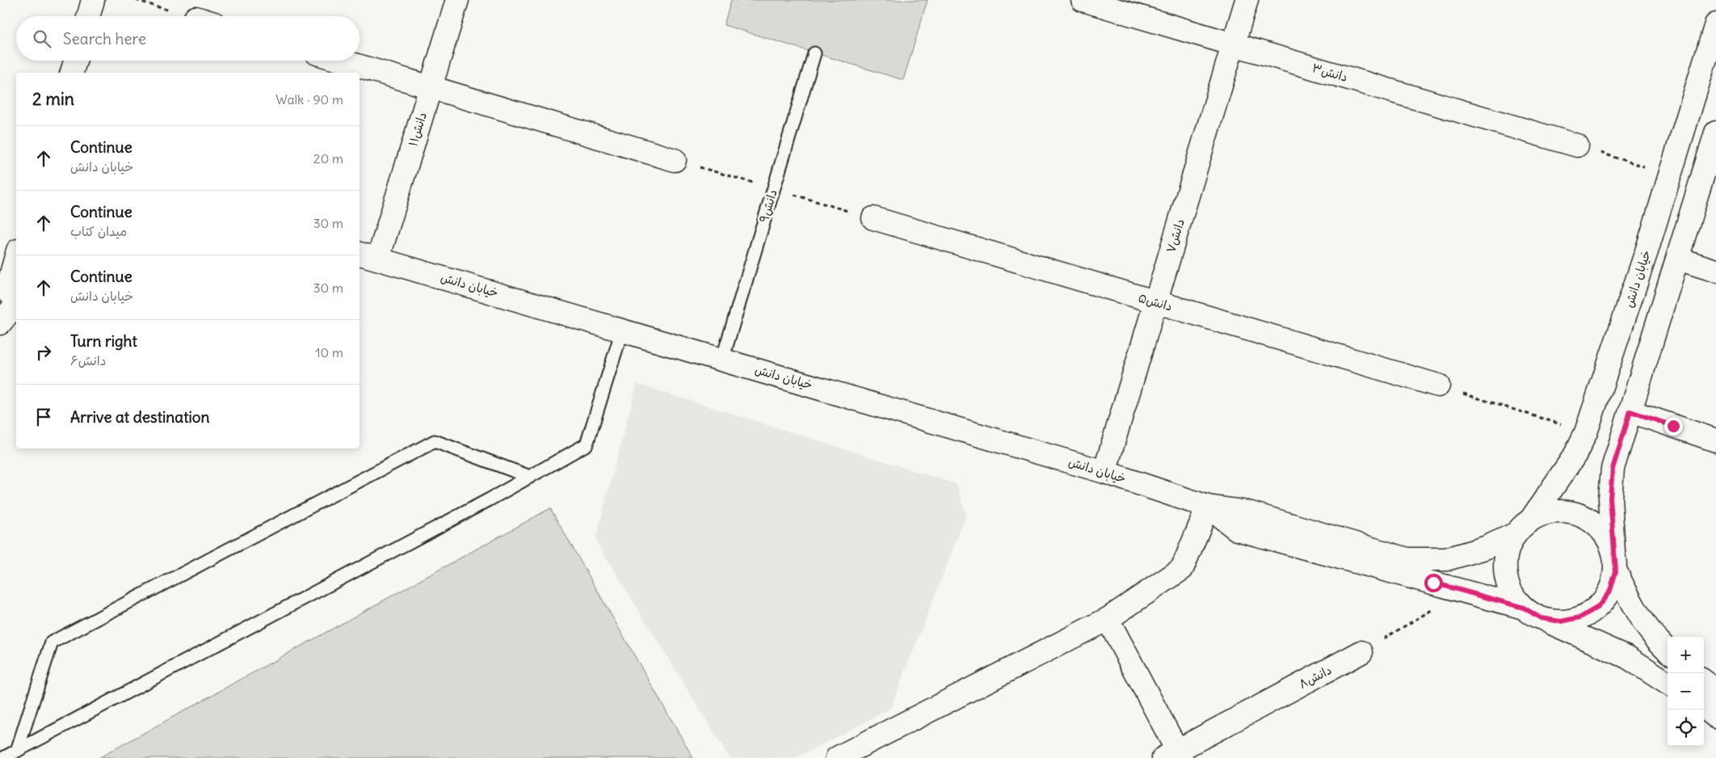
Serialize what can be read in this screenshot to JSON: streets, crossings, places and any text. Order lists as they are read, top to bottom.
{
  "streets": {
    "street": [
      "دانش۳",
      "دانش۱۱",
      "دانش۷",
      "خیابان دانش",
      "دانش۵",
      "دانش۸"
    ],
    "lane": ["دانش۹"]
  },
  "crossings": [
    ["دانش۳", "دانش۷"],
    ["دانش۱۱", "خیابان دانش"],
    ["دانش۹", "خیابان دانش"],
    ["دانش۷", "خیابان دانش"],
    ["دانش۷", "دانش۵"]
  ],
  "page": {
    "search": "Search here",
    "heading": ["2 min", "Walk · 90 m"],
    "list": [
      ["Continue", "خیابان دانش", "20 m"],
      ["Continue", "میدان کتاب", "30 m"],
      ["Continue", "خیابان دانش", "30 m"],
      ["Turn right", "دانش۶", "10 m"],
      "Arrive at destination"
    ],
    "map_buttons": ["+", "−"]
  }
}
